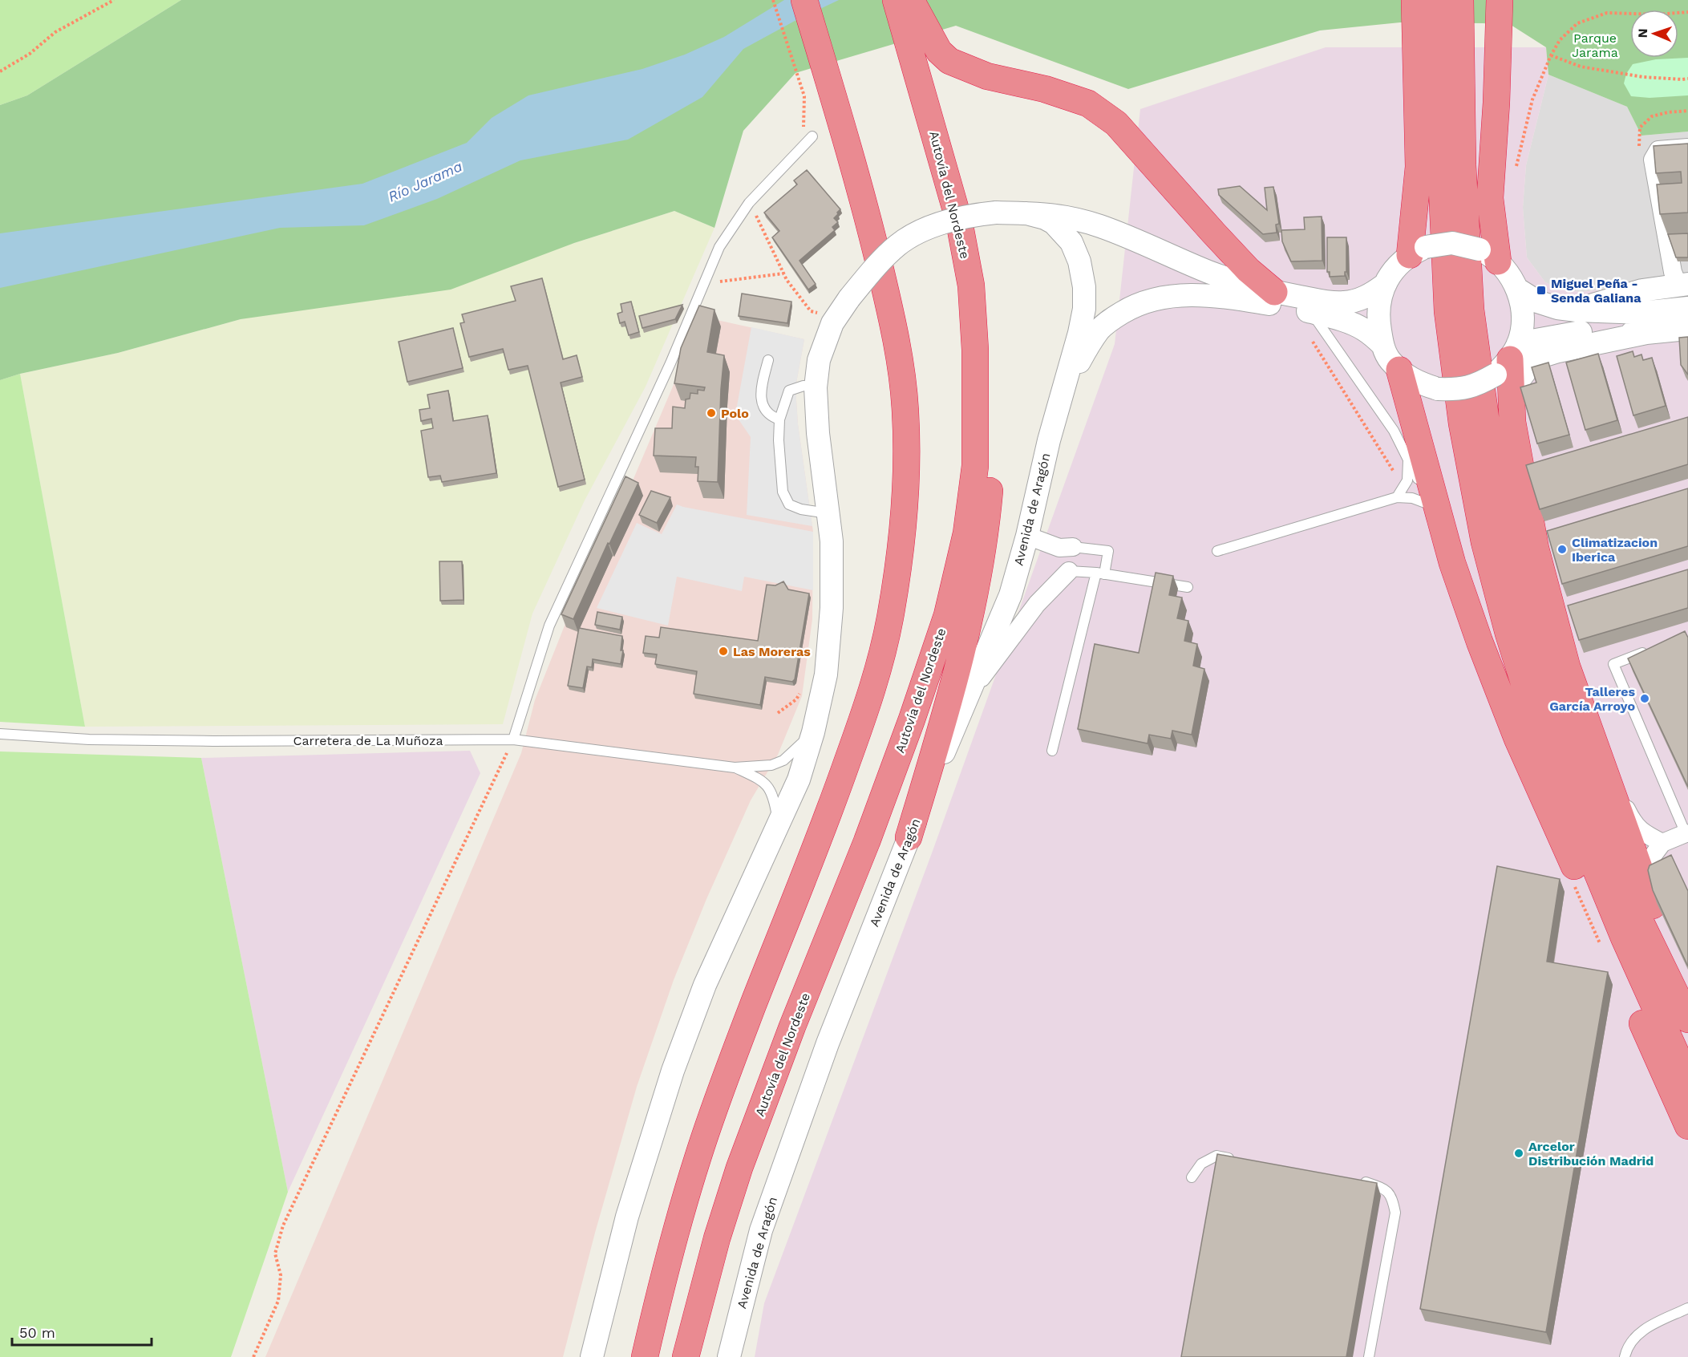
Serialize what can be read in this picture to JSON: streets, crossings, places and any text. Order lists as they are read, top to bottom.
{
  "streets": {
    "highway": ["Autovía del Nordeste"],
    "street": ["Avenida de Aragón"],
    "lane": ["Carretera de La Muñoza"]
  },
  "water": ["Río Jarama"],
  "parks": ["Parque Jarama"],
  "places": {
    "transit": ["Miguel Peña - Senda Galiana"],
    "other": [
      "Polo",
      "Climatizacion Iberica",
      "Las Moreras",
      "Talleres García Arroyo",
      "Arcelor Distribución Madrid"
    ]
  },
  "scale_bar": "50 m",
  "north": "left"
}
